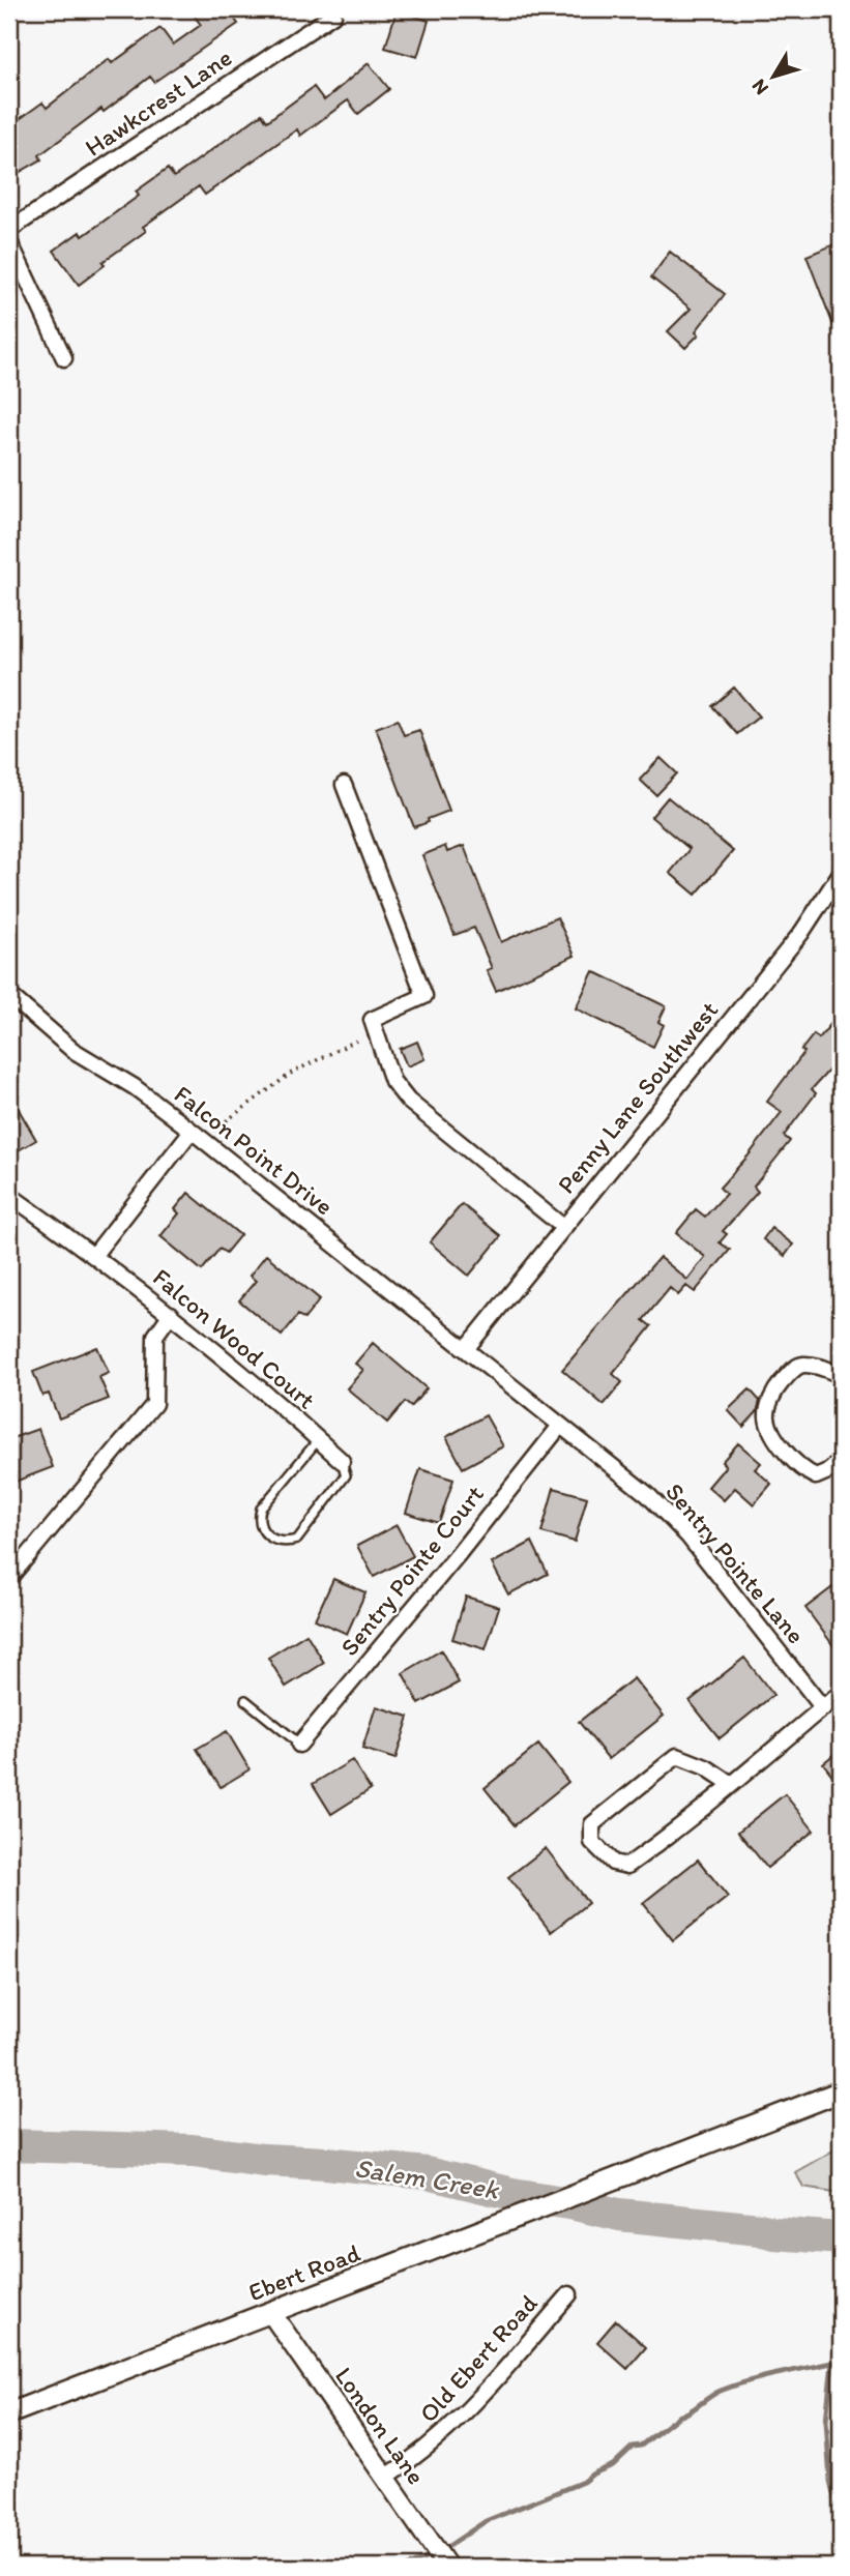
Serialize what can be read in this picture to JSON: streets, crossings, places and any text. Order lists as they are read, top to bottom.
{
  "streets": {
    "main road": ["Ebert Road"],
    "street": [
      "Hawkcrest Lane",
      "Penny Lane Southwest",
      "Falcon Point Drive",
      "Falcon Wood Court",
      "Sentry Pointe Lane",
      "Sentry Pointe Court",
      "Old Ebert Road",
      "London Lane"
    ]
  },
  "crossings": [
    ["Penny Lane Southwest", "Falcon Point Drive"],
    ["Penny Lane Southwest", "Sentry Pointe Lane"],
    ["Falcon Point Drive", "Sentry Pointe Lane"],
    ["Sentry Pointe Lane", "Sentry Pointe Court"],
    ["Ebert Road", "London Lane"],
    ["Old Ebert Road", "London Lane"]
  ],
  "water": ["Salem Creek"],
  "north": "bottom left"
}
